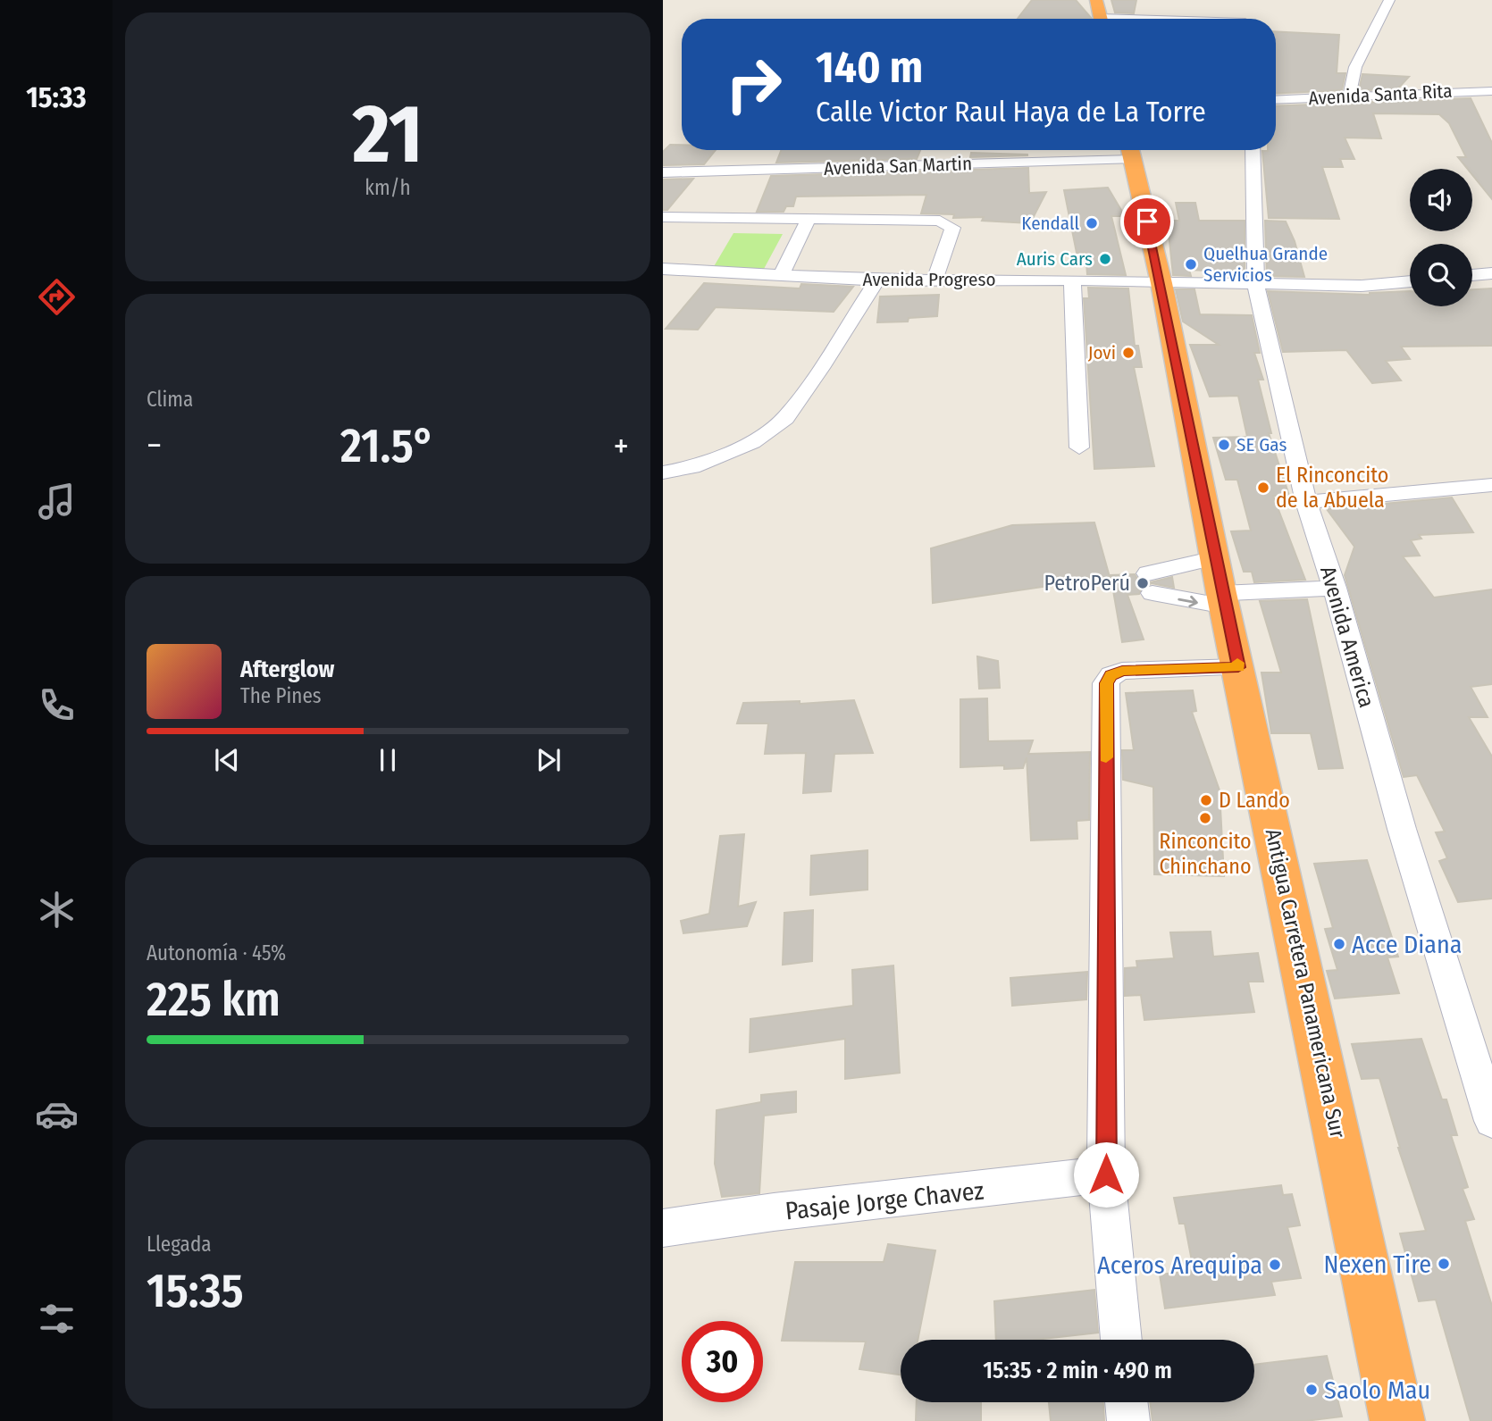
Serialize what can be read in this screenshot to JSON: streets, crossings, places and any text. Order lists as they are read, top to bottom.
{
  "streets": {
    "highway": ["Antigua Carretera Panamericana Sur"],
    "street": [
      "Avenida Santa Rita",
      "Avenida San Martin",
      "Avenida Progreso",
      "Avenida America",
      "Pasaje Jorge Chavez"
    ]
  },
  "crossings": [
    ["Avenida San Martin", "Antigua Carretera Panamericana Sur"],
    ["Avenida Progreso", "Avenida America"],
    ["Avenida Progreso", "Antigua Carretera Panamericana Sur"]
  ],
  "places": [
    "Kendall",
    "Auris Cars",
    "Quelhua Grande Servicios",
    "Jovi",
    "SE Gas",
    "El Rinconcito de la Abuela",
    "PetroPerú",
    "D Lando",
    "Rinconcito Chinchano",
    "Acce Diana",
    "Nexen Tire",
    "Aceros Arequipa",
    "Saolo Mau"
  ],
  "page": {
    "tabs": "15:33",
    "tile": [
      ["21", "km/h"],
      "Clima",
      ["Autonomía · 45%", "225 km"],
      ["Llegada", "15:35"]
    ],
    "turn": ["140 m", "Calle Victor Raul Haya de La Torre"],
    "heat": ["−", "21.5°", "+"],
    "song": ["Afterglow", "The Pines"],
    "limit": "30",
    "trip": "15:35 · 2 min · 490 m"
  }
}
